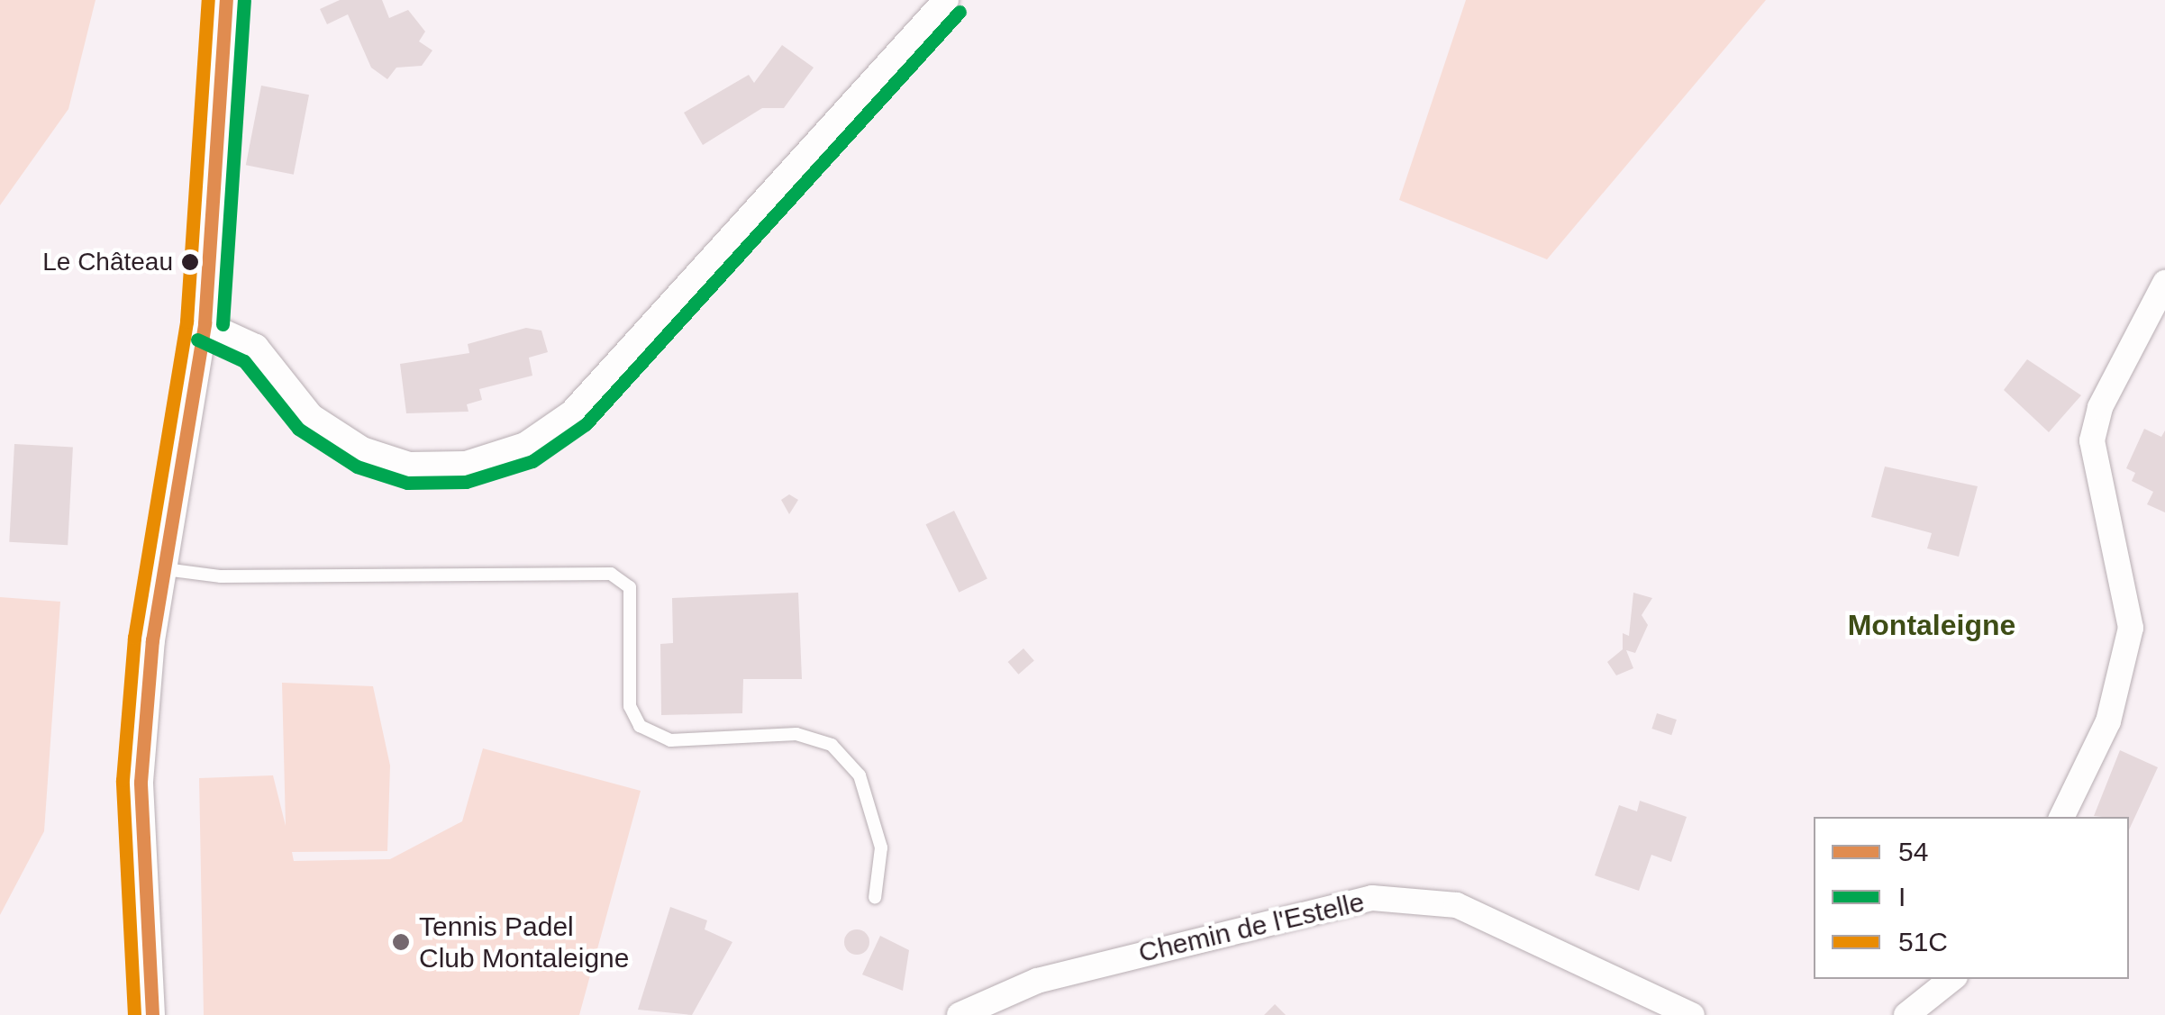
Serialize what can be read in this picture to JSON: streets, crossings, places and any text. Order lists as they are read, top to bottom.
{
  "streets": {
    "street": ["Chemin de l'Estelle"]
  },
  "districts": ["Montaleigne"],
  "places": ["Le Château", "Tennis Padel Club Montaleigne"],
  "lines": ["transit line 54", "transit line 51C", "transit line I"],
  "legend": ["54", "I", "51C"]
}
